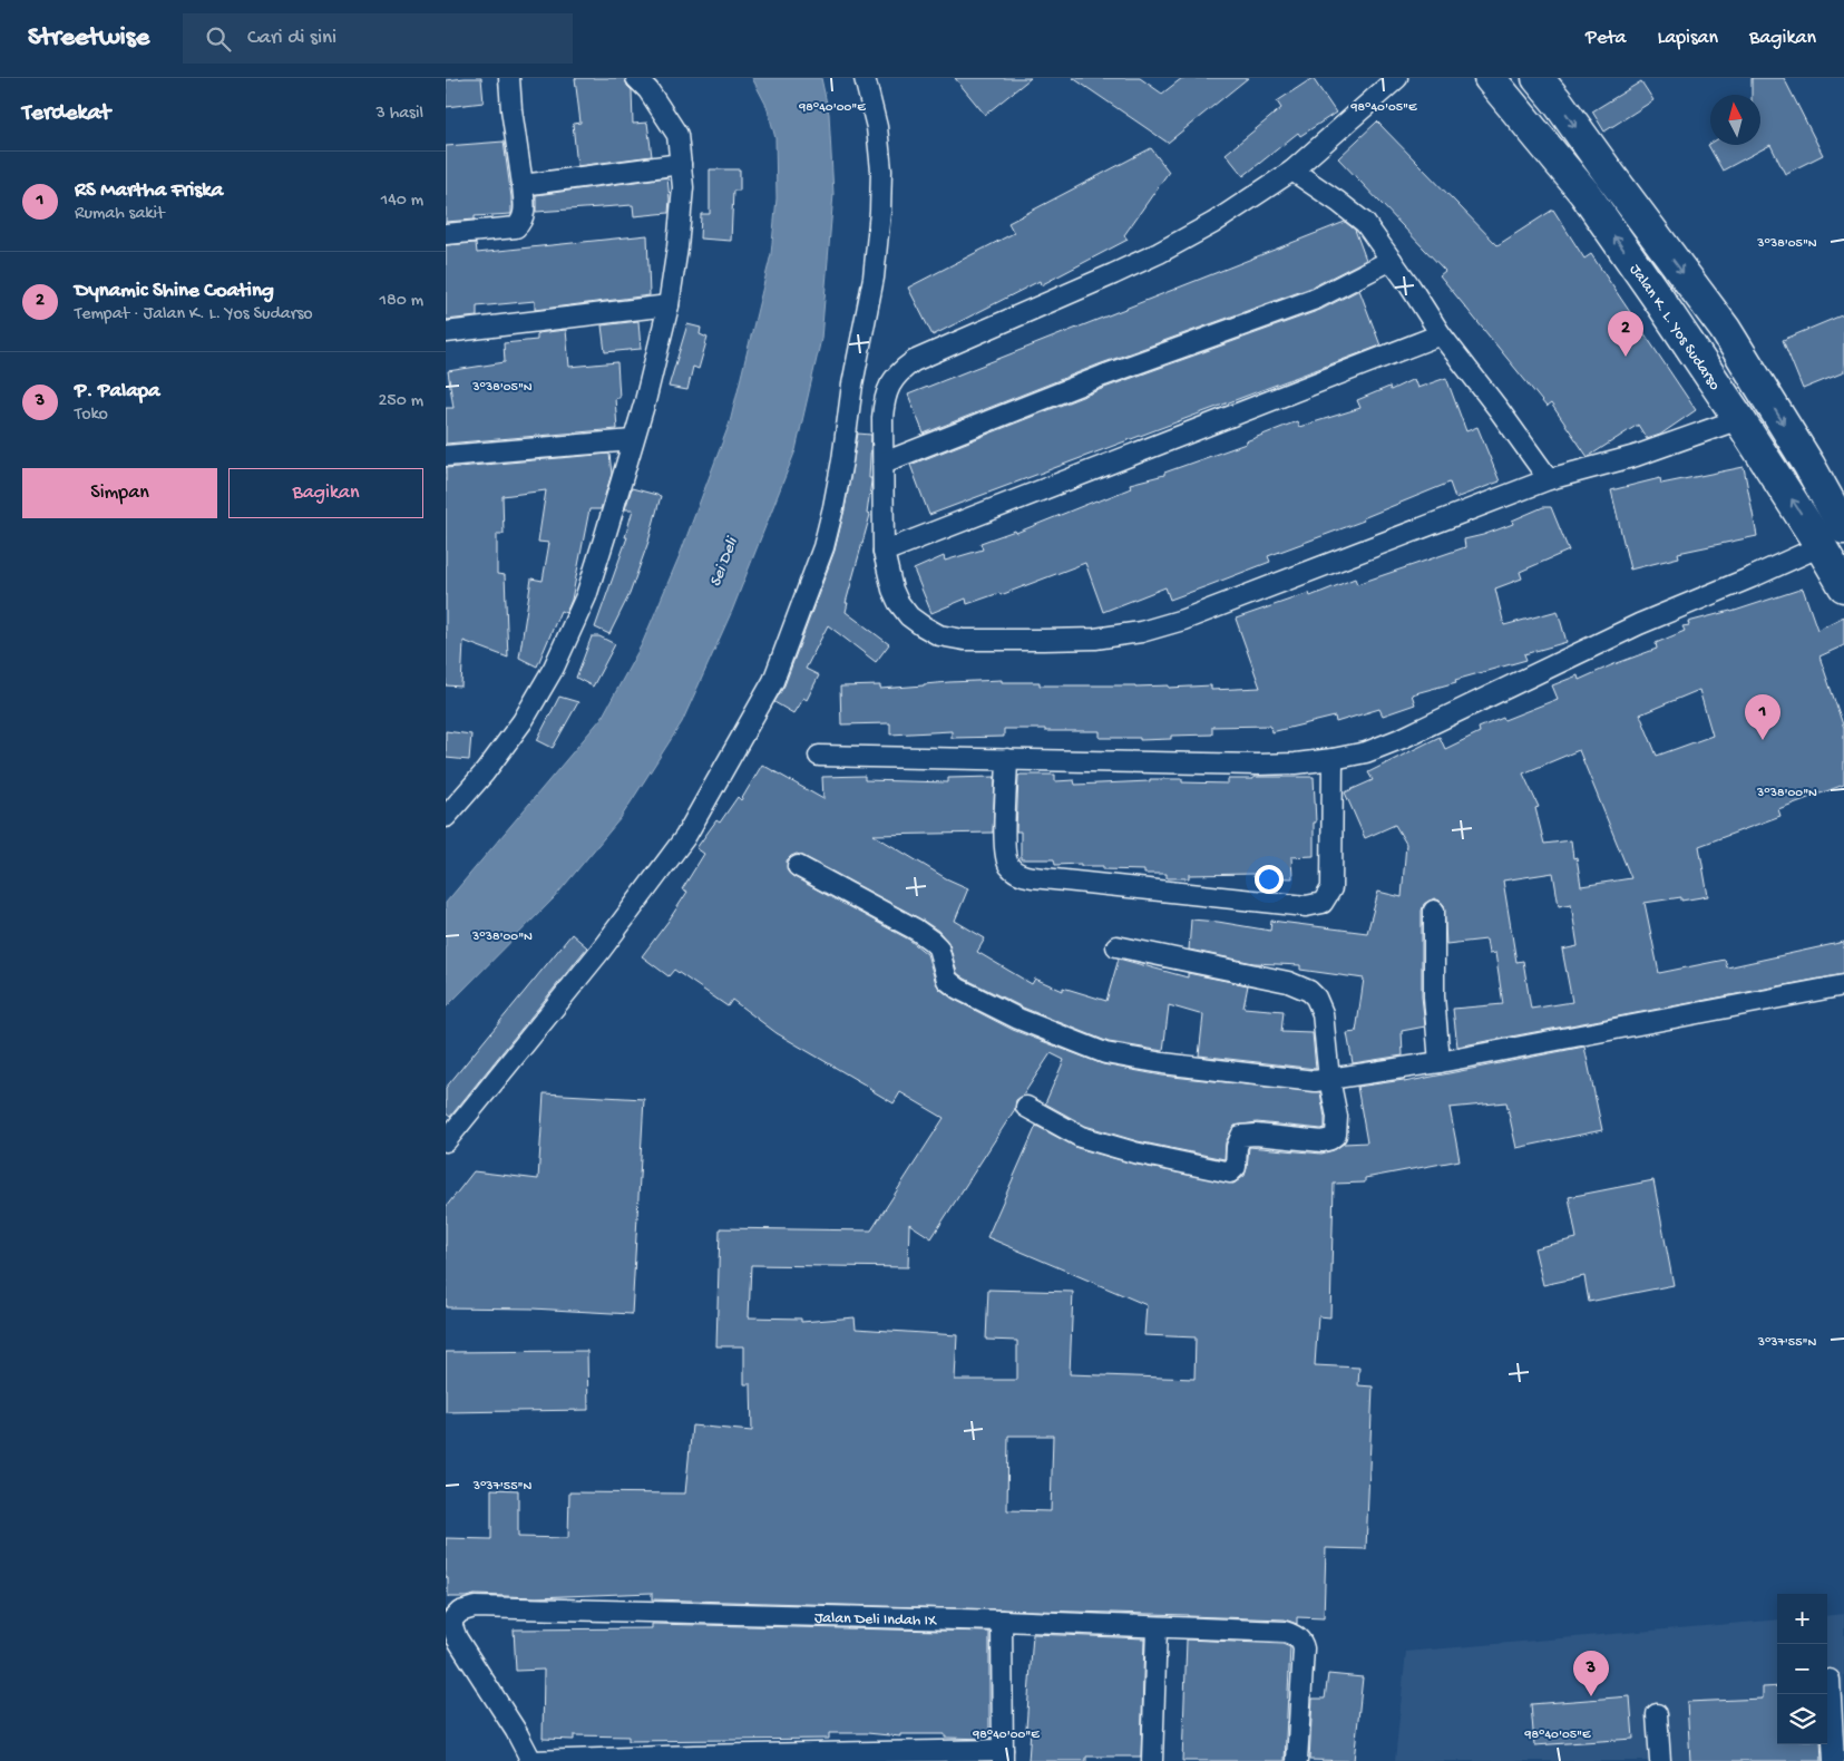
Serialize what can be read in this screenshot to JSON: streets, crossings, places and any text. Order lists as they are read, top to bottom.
{
  "streets": {
    "highway": ["Jalan K. L. Yos Sudarso"],
    "street": ["Jalan Deli Indah IX"]
  },
  "water": ["Sei Deli"],
  "north": "top",
  "page": {
    "header": "Streetwise",
    "search": "Cari di sini",
    "nav": ["Peta", "Lapisan", "Bagikan"],
    "heading": ["Terdekat", "3 hasil"],
    "list": [
      {
        "mark": "1",
        "name": "RS Martha Friska",
        "note": "Rumah sakit",
        "value": "140 m"
      },
      {
        "mark": "2",
        "name": "Dynamic Shine Coating",
        "note": "Tempat · Jalan K. L. Yos Sudarso",
        "value": "180 m"
      },
      {
        "mark": "3",
        "name": "P. Palapa",
        "note": "Toko",
        "value": "250 m"
      }
    ],
    "pins": ["2", "1", "3"],
    "buttons": ["Simpan", "Bagikan"],
    "map_buttons": ["+", "−"]
  },
  "coordinates": [
    "98°40'00\"E",
    "98°40'05\"E",
    "3°38'05\"N",
    "3°38'00\"N",
    "3°37'55\"N"
  ]
}
